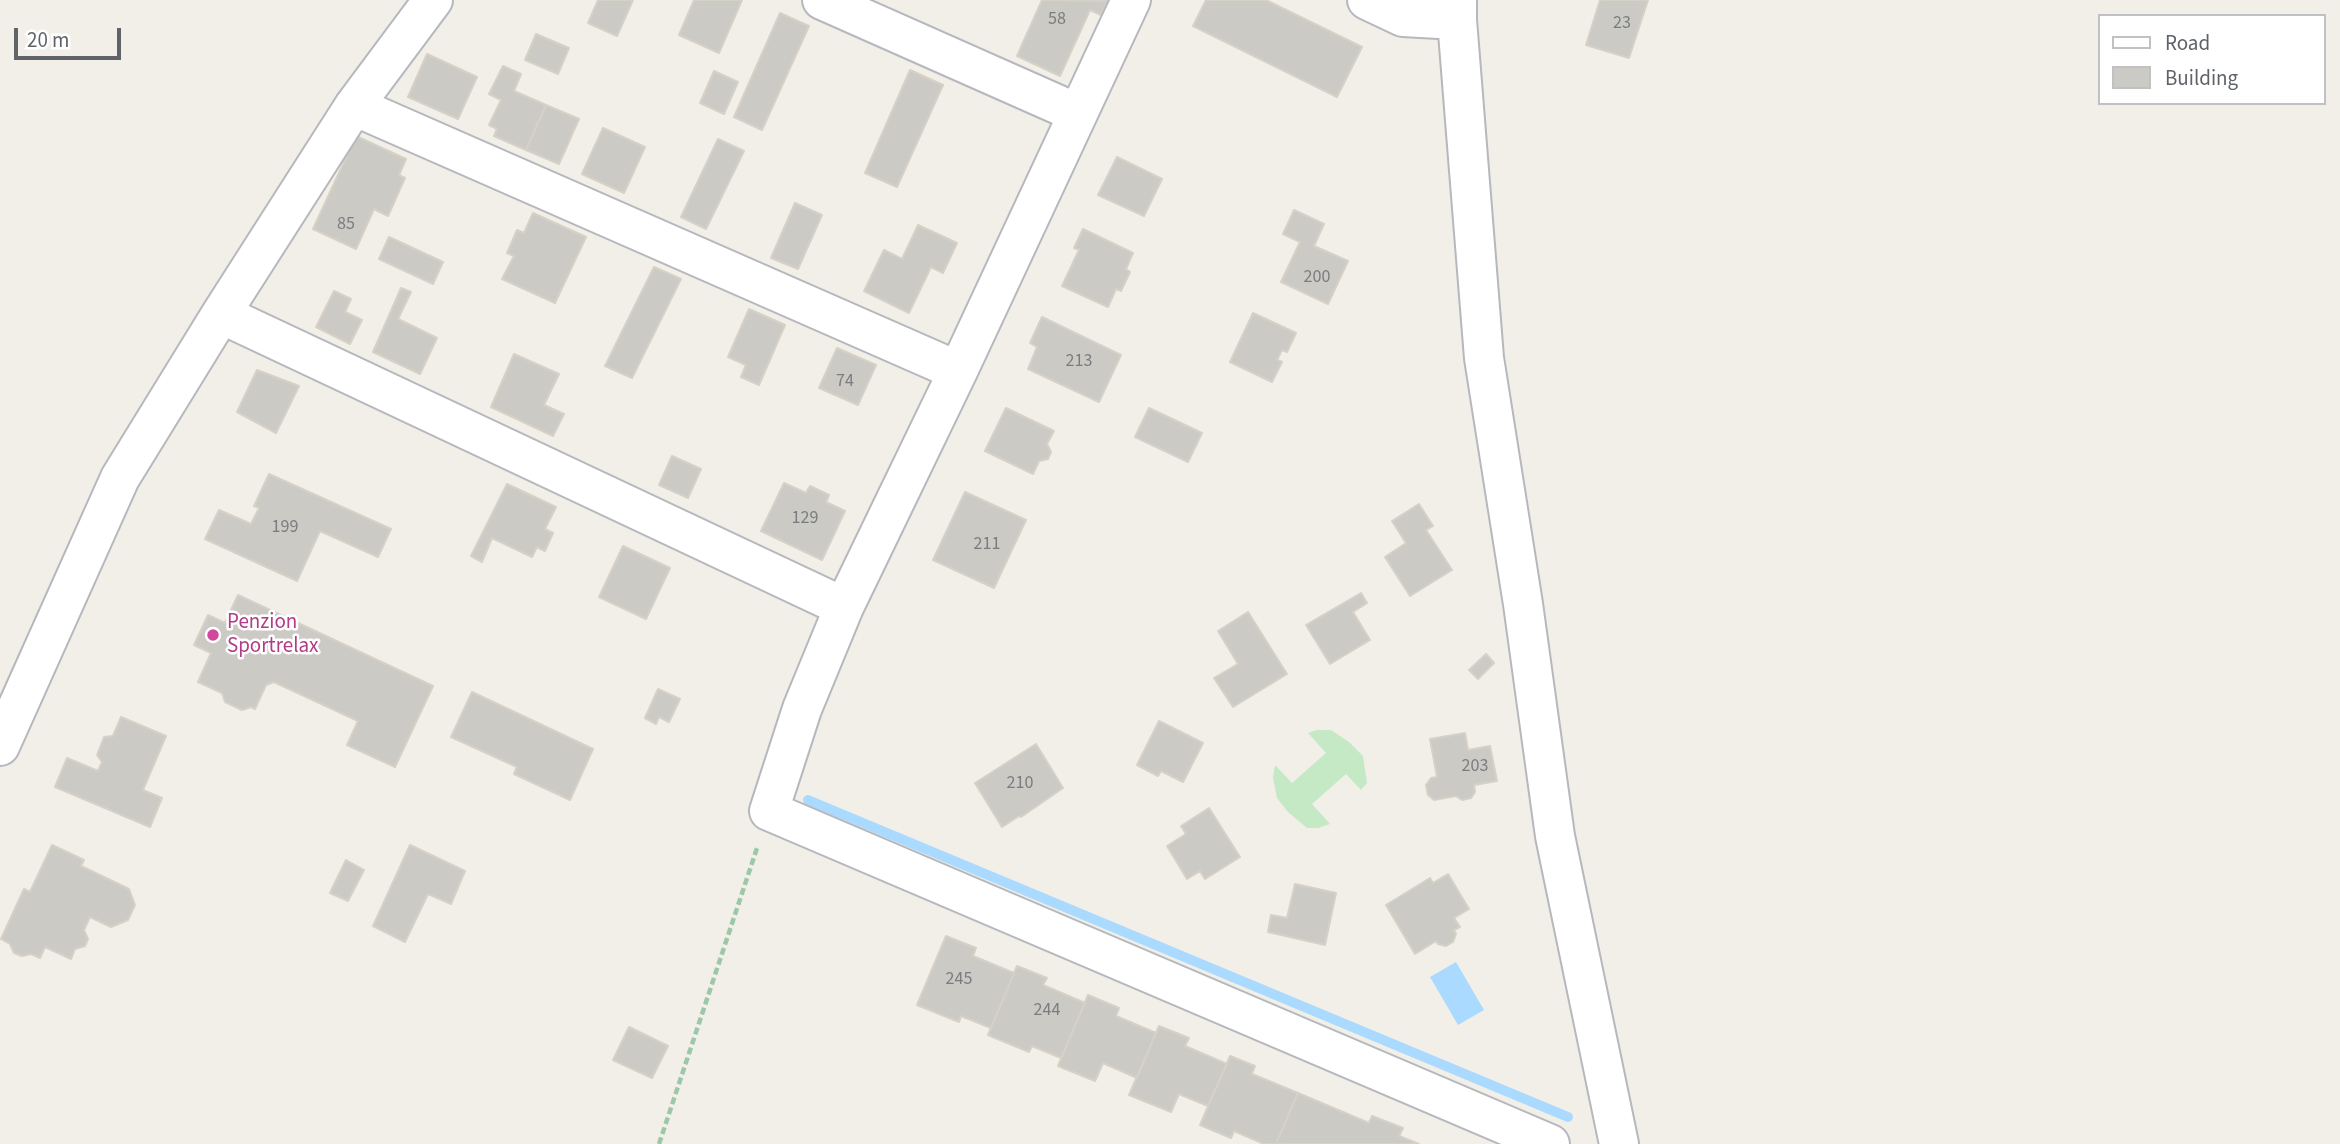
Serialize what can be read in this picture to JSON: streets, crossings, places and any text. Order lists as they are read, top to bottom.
{
  "places": ["Penzion Sportrelax"],
  "house_numbers": [
    "58",
    "23",
    "85",
    "200",
    "213",
    "74",
    "129",
    "199",
    "211",
    "203",
    "210",
    "245",
    "244"
  ],
  "legend": ["Road", "Building"],
  "scale_bar": "20 m"
}
